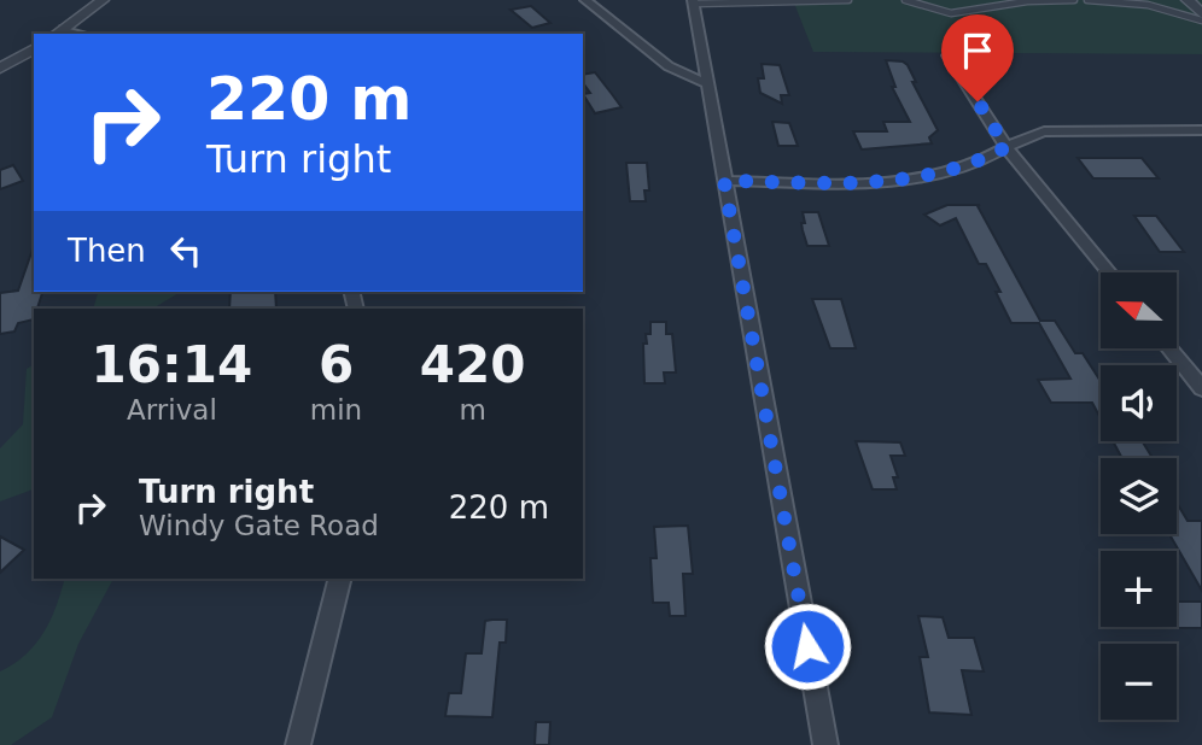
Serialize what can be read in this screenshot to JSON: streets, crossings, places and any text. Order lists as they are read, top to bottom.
{
  "north": "left",
  "page": {
    "turn": ["220 m", "Turn right"],
    "then": "Then",
    "map_buttons": ["+", "−"],
    "eta": [
      "16:14",
      "Arrival",
      "6",
      "min",
      "420",
      "m"
    ],
    "list": [
      {
        "name": "Turn right",
        "note": "Windy Gate Road",
        "value": "220 m"
      }
    ]
  }
}
